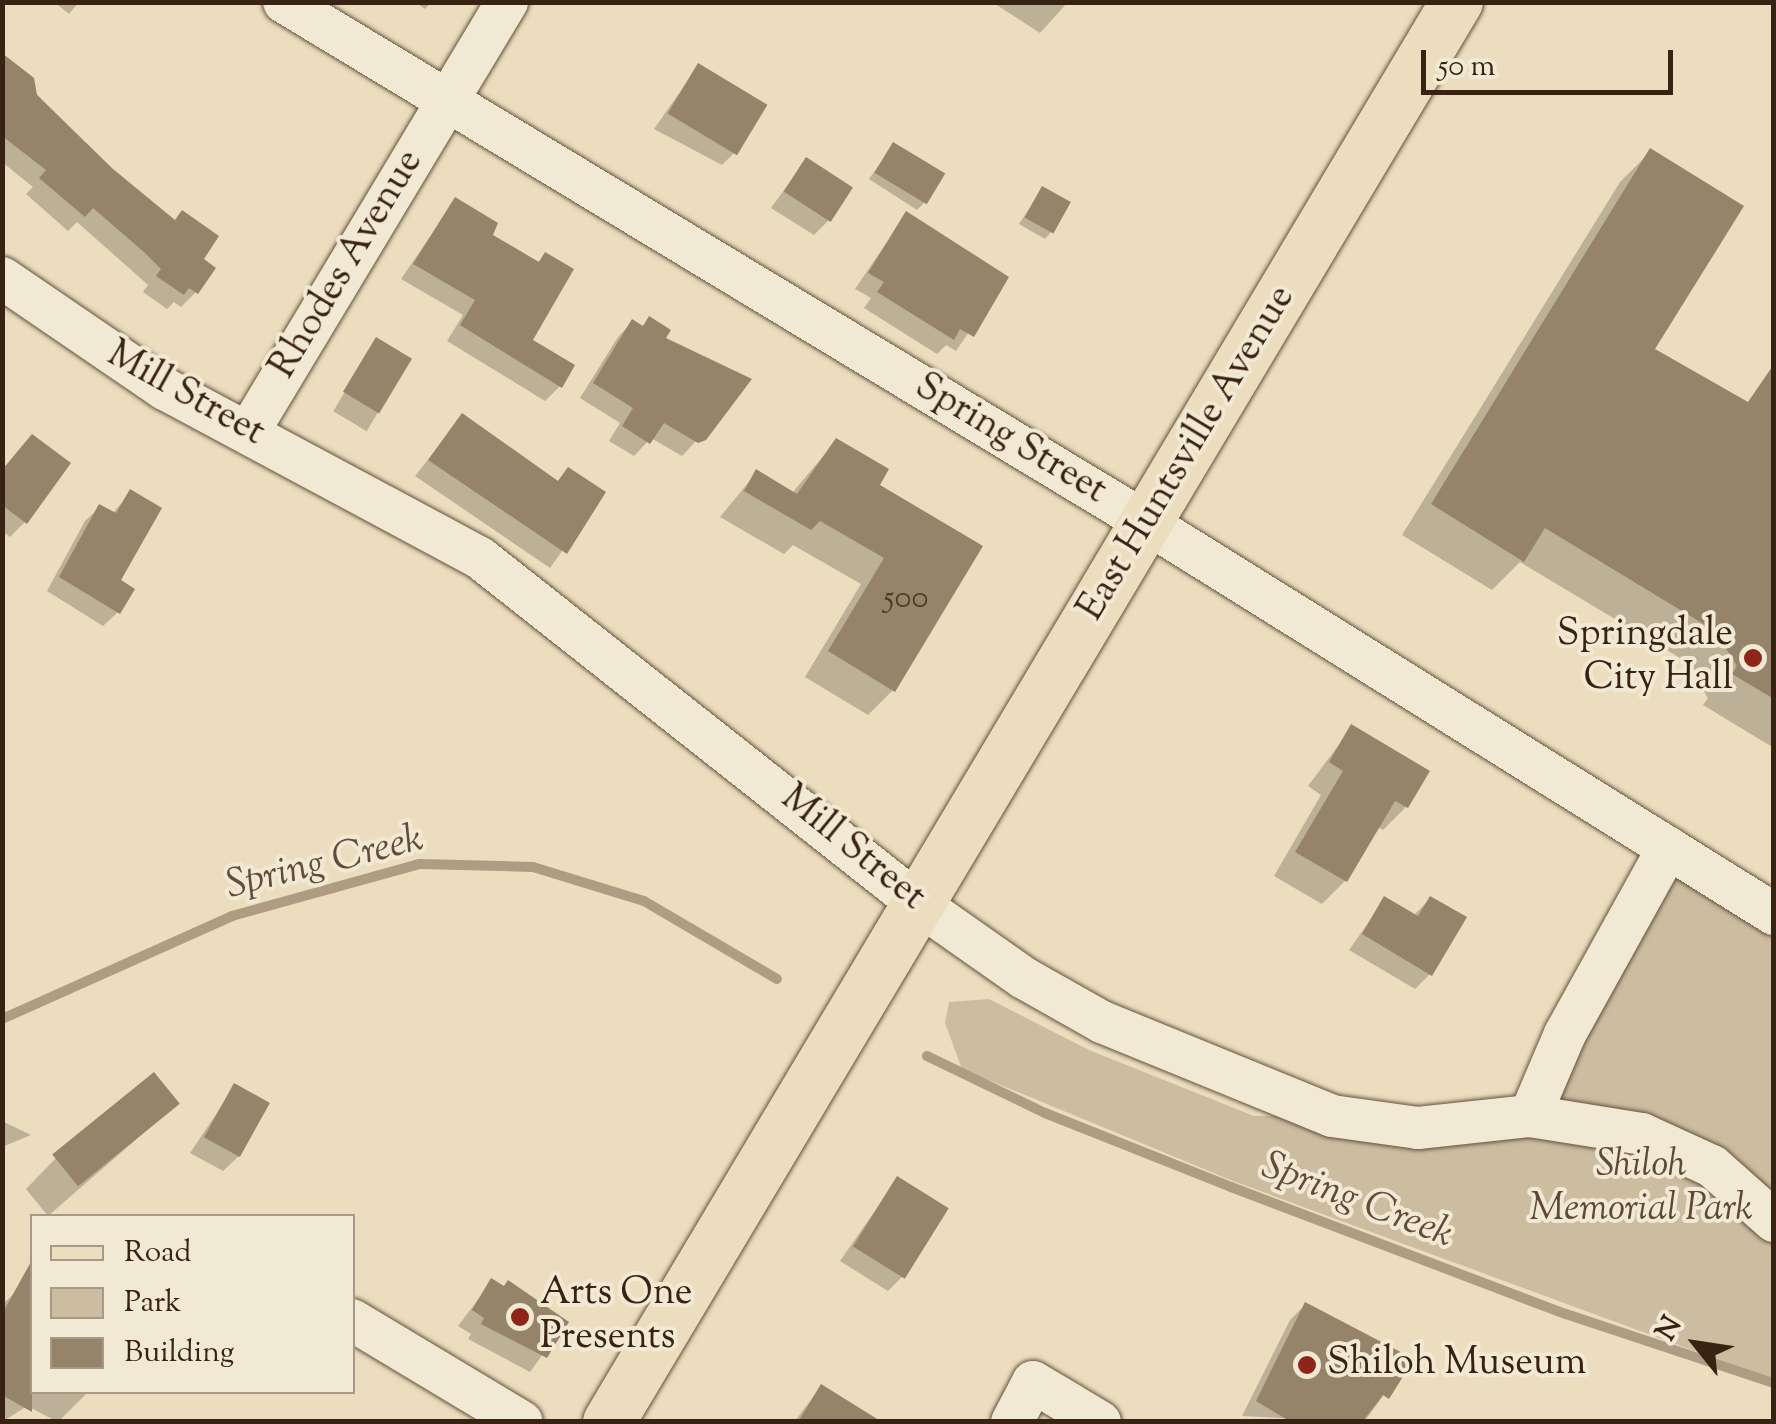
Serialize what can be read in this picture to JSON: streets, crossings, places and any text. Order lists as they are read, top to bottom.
{
  "streets": {
    "main road": ["East Huntsville Avenue"],
    "street": ["Rhodes Avenue", "Mill Street", "Spring Street"]
  },
  "crossings": [
    ["Rhodes Avenue", "Mill Street"],
    ["Rhodes Avenue", "Spring Street"],
    ["Mill Street", "East Huntsville Avenue"],
    ["Spring Street", "East Huntsville Avenue"]
  ],
  "water": ["Spring Creek"],
  "parks": ["Shiloh Memorial Park"],
  "places": ["Springdale City Hall", "Arts One Presents", "Shiloh Museum"],
  "house_numbers": ["500"],
  "legend": ["Road", "Park", "Building"],
  "scale_bar": "50 m",
  "north": "top left"
}
